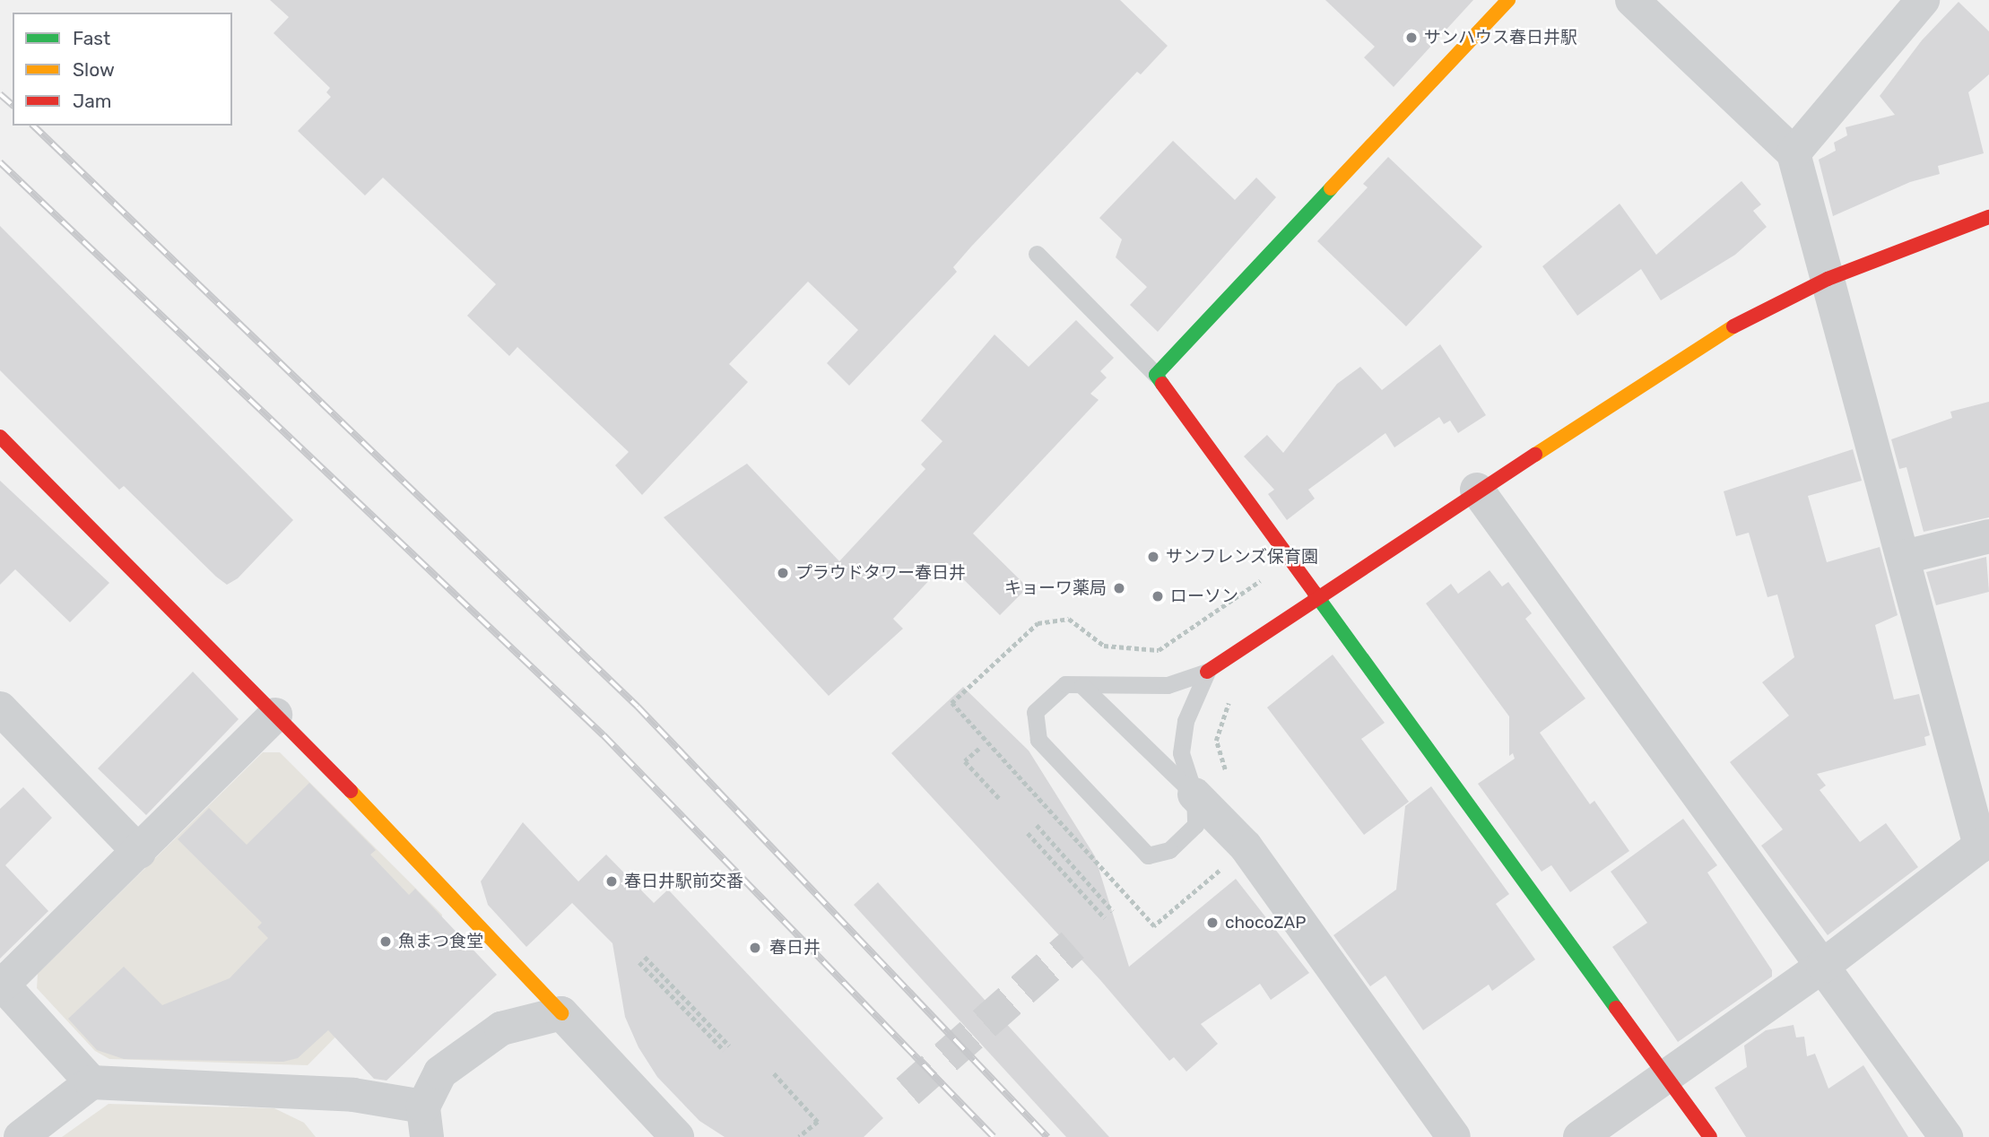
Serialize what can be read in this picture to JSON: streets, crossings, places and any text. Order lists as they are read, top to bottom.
{
  "places": [
    "サンハウス春日井駅",
    "サンフレンズ保育園",
    "プラウドタワー春日井",
    "キョーワ薬局",
    "ローソン",
    "春日井駅前交番",
    "chocoZAP",
    "魚まつ食堂",
    "春日井"
  ],
  "legend": ["Fast", "Slow", "Jam"]
}
